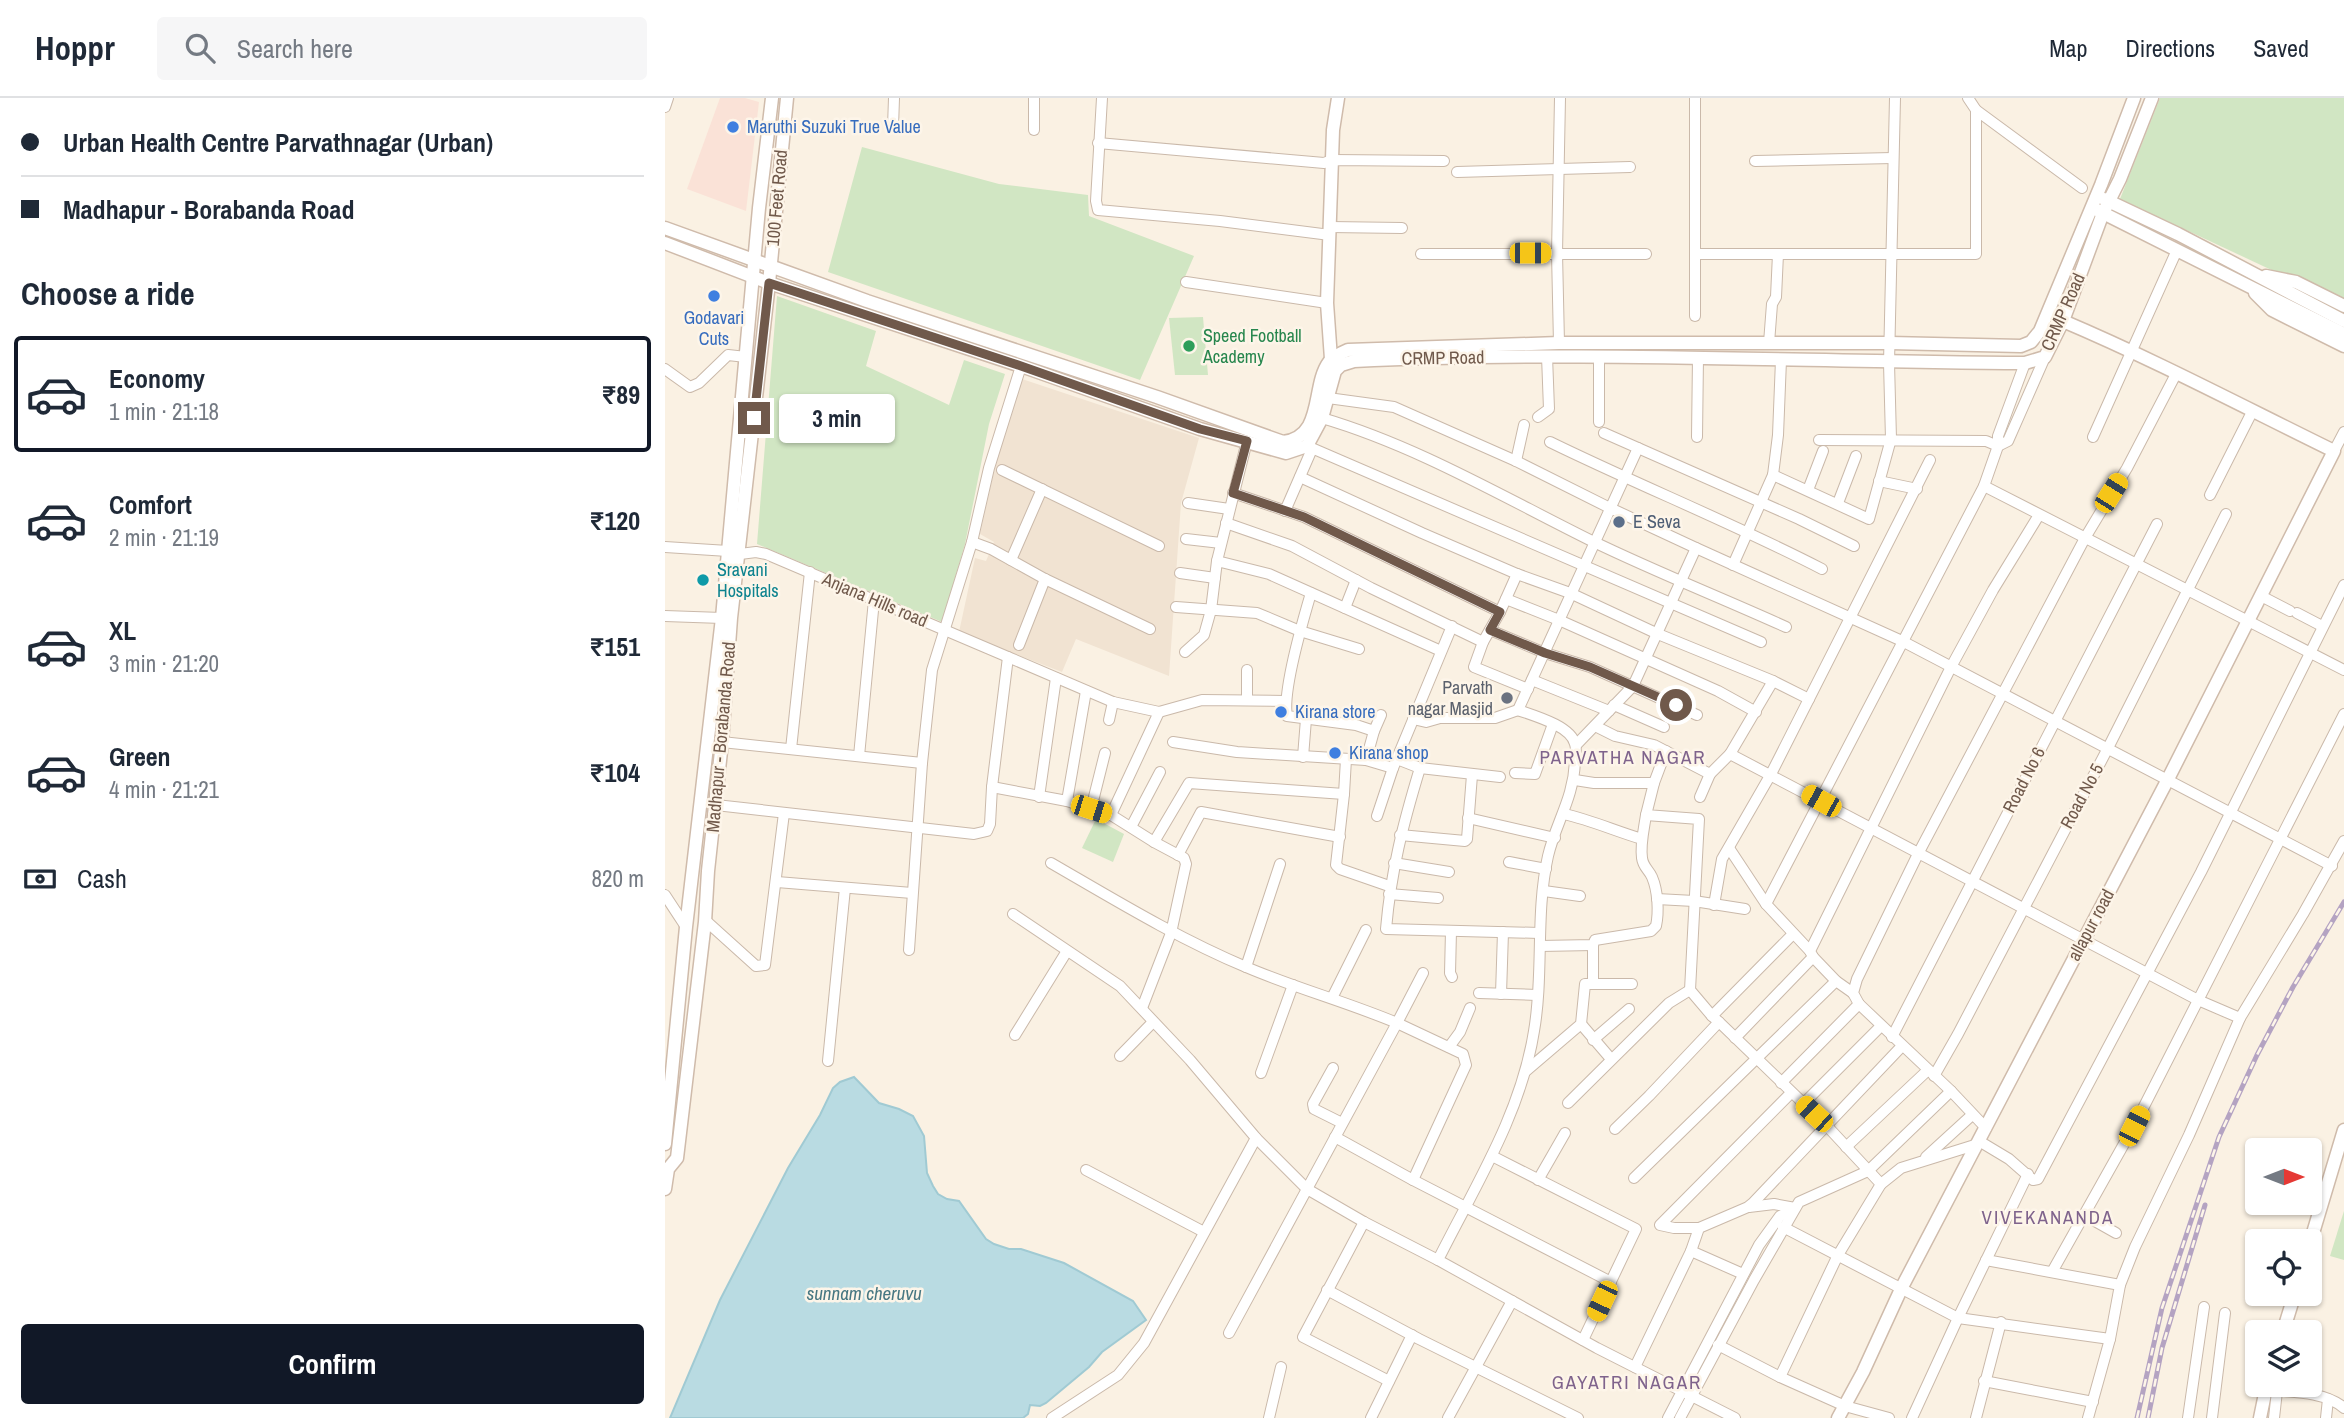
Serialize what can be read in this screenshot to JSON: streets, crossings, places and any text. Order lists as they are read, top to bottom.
{
  "streets": {
    "main road": [
      "100 Feet Road",
      "CRMP Road",
      "Madhapur - Borabanda Road",
      "allapur road"
    ],
    "street": ["Anjana Hills road", "Road No 6", "Road No 5"]
  },
  "crossings": [
    ["100 Feet Road", "Anjana Hills road"],
    ["100 Feet Road", "Madhapur - Borabanda Road"],
    ["Anjana Hills road", "Madhapur - Borabanda Road"]
  ],
  "districts": ["PARVATHA NAGAR", "VIVEKANANDA", "GAYATRI NAGAR"],
  "water": ["sunnam cheruvu"],
  "places": [
    "Maruthi Suzuki True Value",
    "Godavari Cuts",
    "Speed Football Academy",
    "E Seva",
    "Sravani Hospitals",
    "Parvath nagar Masjid",
    "Kirana store",
    "Kirana shop"
  ],
  "north": "right",
  "page": {
    "header": "Hoppr",
    "search": "Search here",
    "nav": ["Map", "Directions", "Saved"],
    "banner": ["Urban Health Centre Parvathnagar (Urban)", "Madhapur - Borabanda Road"],
    "heading": "Choose a ride",
    "list": [
      {
        "name": "Economy",
        "note": "1 min · 21:18",
        "value": "₹89"
      },
      {
        "name": "Comfort",
        "note": "2 min · 21:19",
        "value": "₹120"
      },
      {
        "name": "XL",
        "note": "3 min · 21:20",
        "value": "₹151"
      },
      {
        "name": "Green",
        "note": "4 min · 21:21",
        "value": "₹104"
      }
    ],
    "bubble": "3 min",
    "pay": ["Cash", "820 m"],
    "buttons": "Confirm"
  }
}
